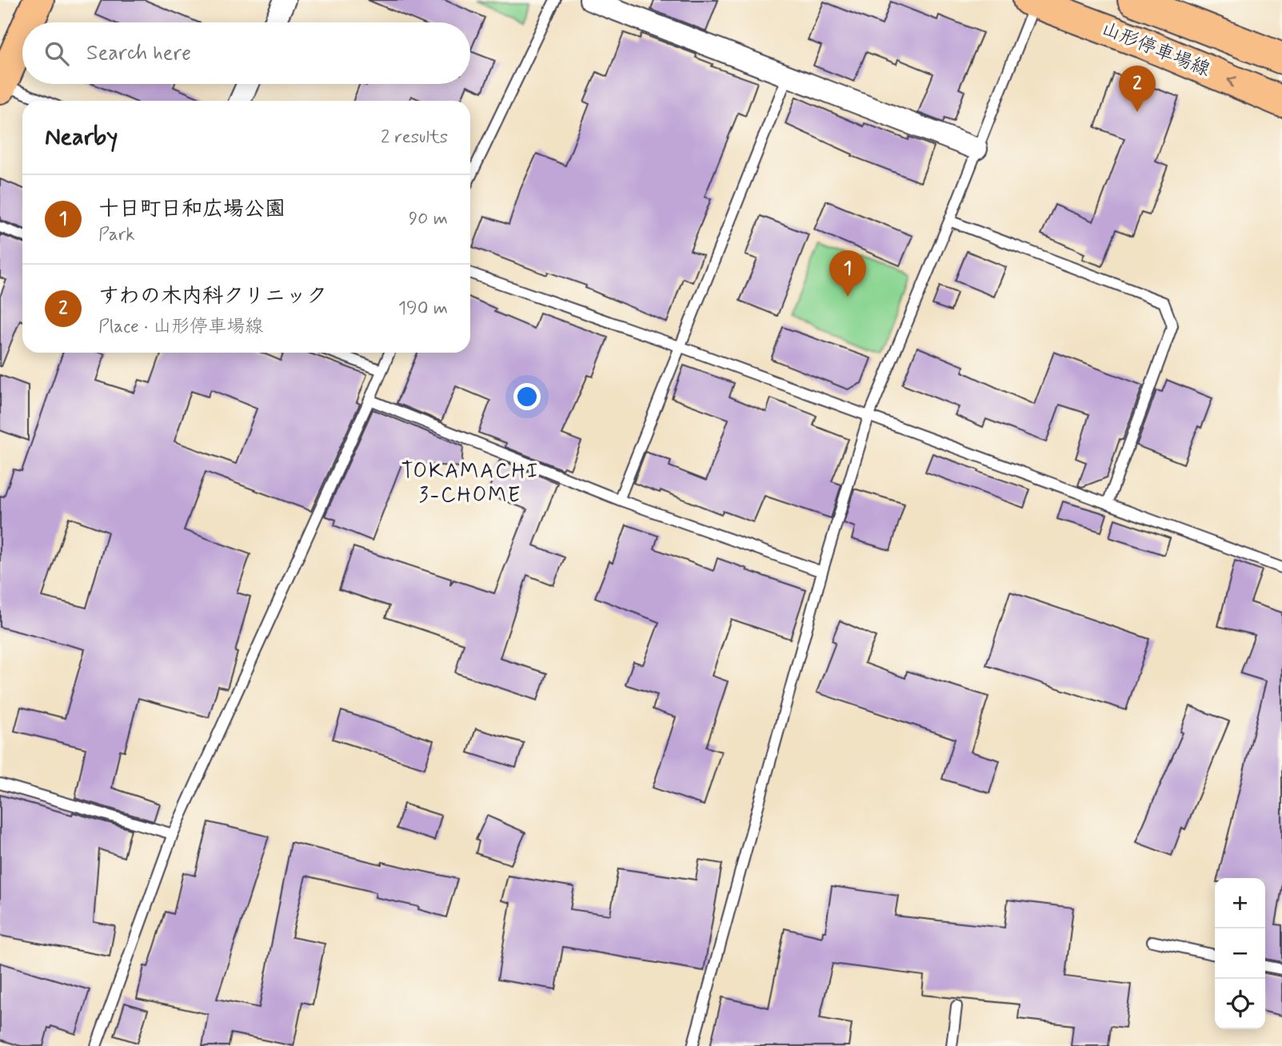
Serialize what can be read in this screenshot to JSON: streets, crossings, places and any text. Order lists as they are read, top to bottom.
{
  "streets": {
    "main road": ["山形停車場線"]
  },
  "districts": ["TOKAMACHI 3-CHOME"],
  "page": {
    "search": "Search here",
    "pins": ["2", "1"],
    "heading": ["Nearby", "2 results"],
    "list": [
      {
        "mark": "1",
        "name": "十日町日和広場公園",
        "note": "Park",
        "value": "90 m"
      },
      {
        "mark": "2",
        "name": "すわの木内科クリニック",
        "note": "Place · 山形停車場線",
        "value": "190 m"
      }
    ],
    "map_buttons": ["+", "−"]
  }
}
